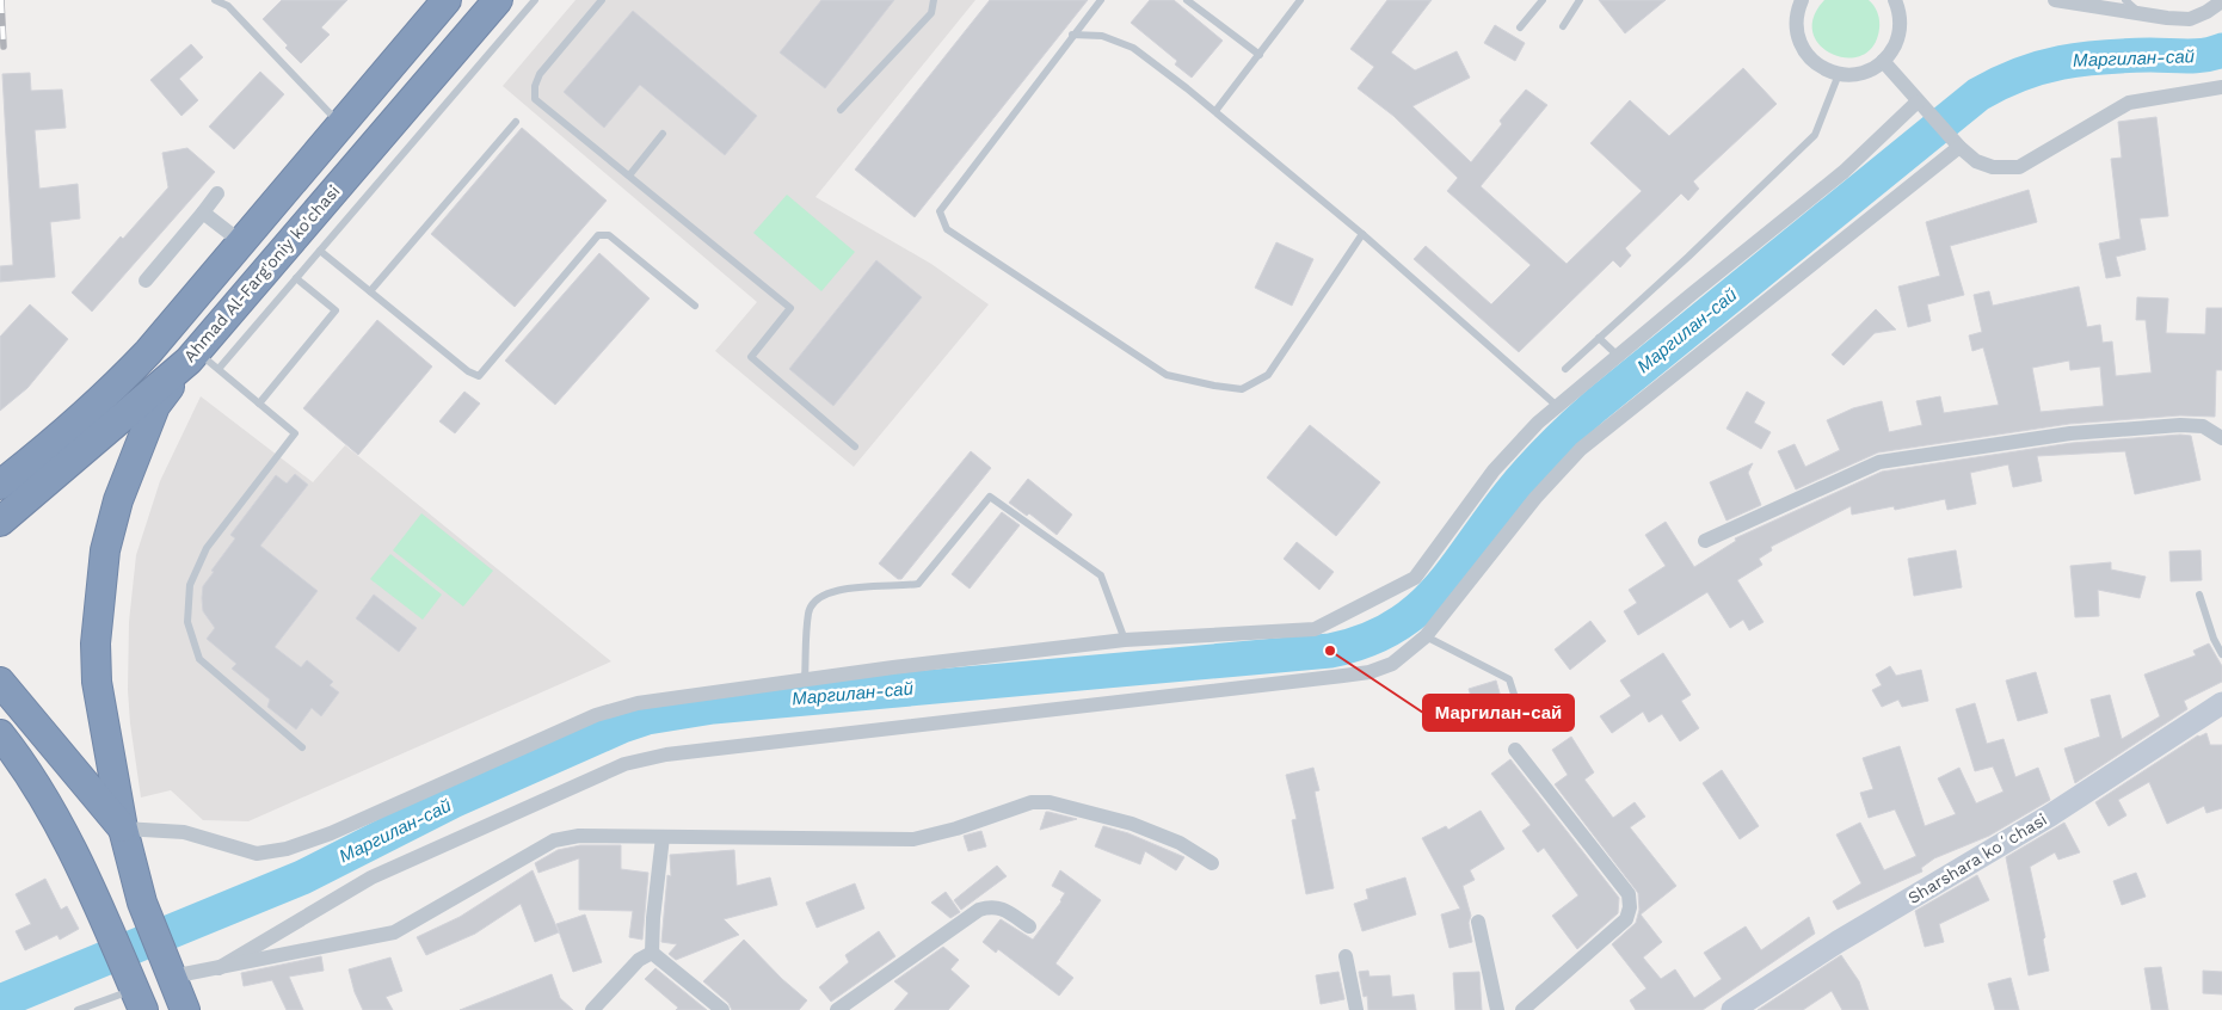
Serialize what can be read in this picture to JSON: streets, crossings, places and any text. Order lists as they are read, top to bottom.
{
  "streets": {
    "highway": ["Ahmad Al-Farg'oniy ko'chasi"],
    "street": ["Sharshara koʻchasi"]
  },
  "water": ["Маргилан-сай"],
  "places": ["Маргилан-сай"]
}
